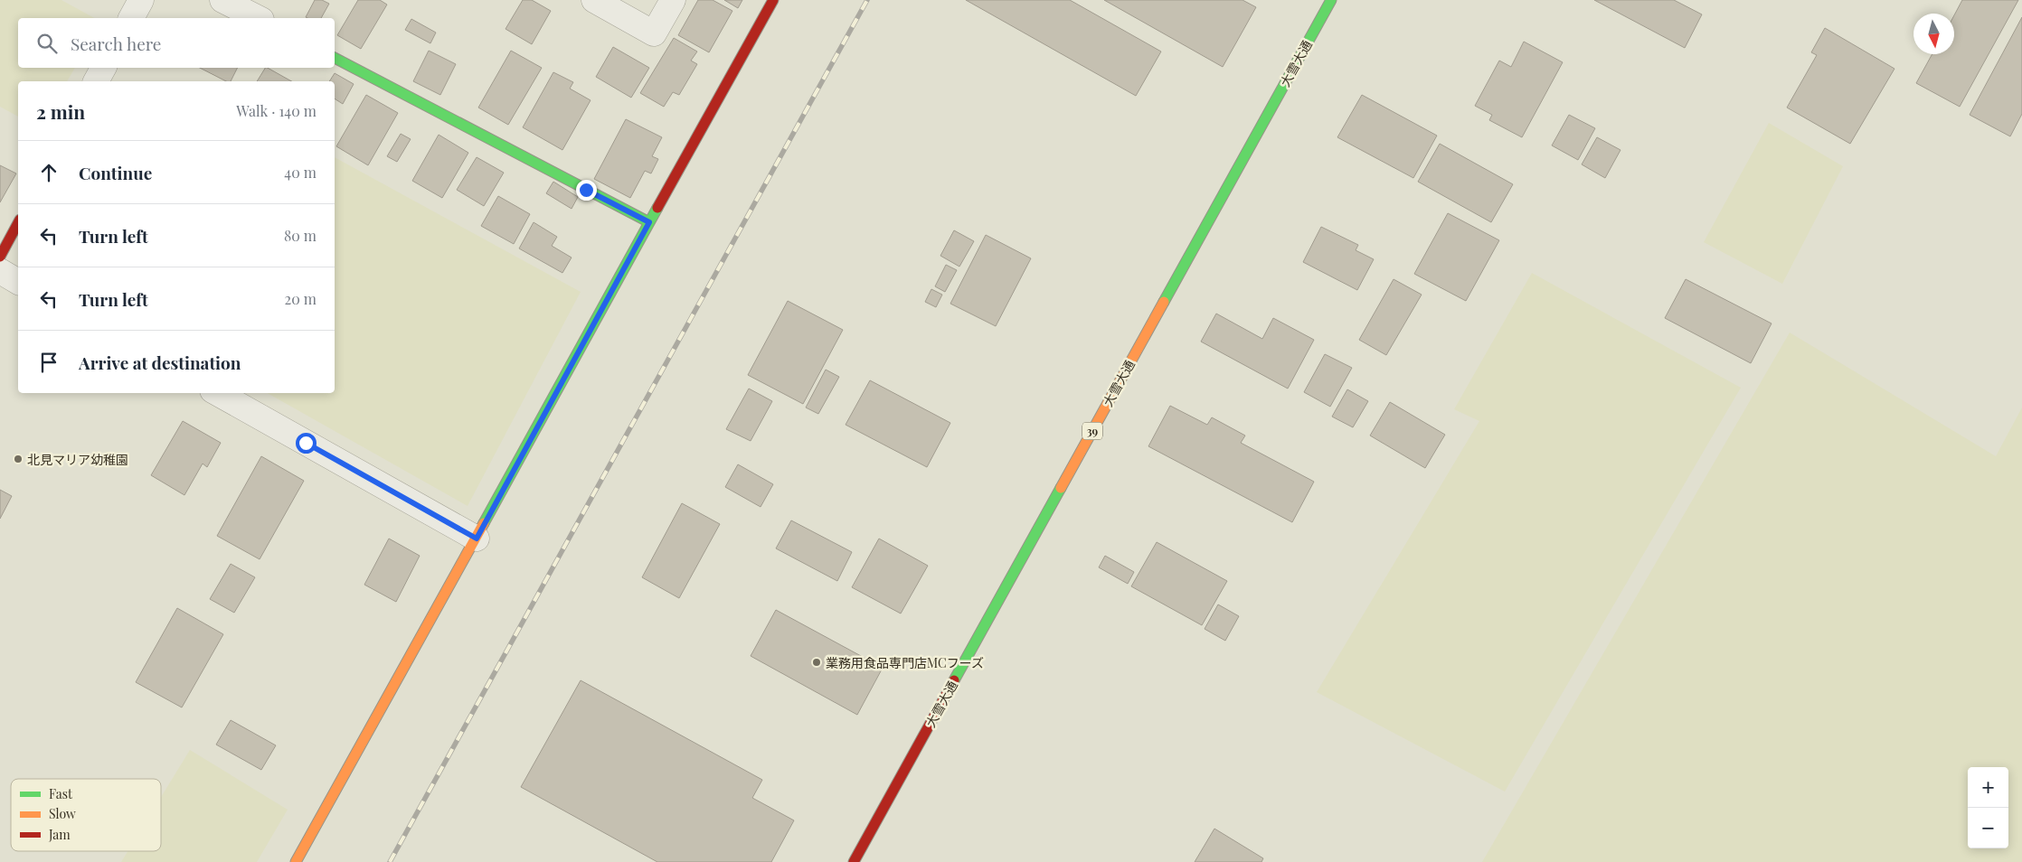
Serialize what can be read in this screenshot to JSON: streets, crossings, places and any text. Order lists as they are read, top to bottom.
{
  "streets": {
    "main road": ["大雪大通", "39"]
  },
  "places": ["北見マリア幼稚園", "業務用食品専門店MCフーズ"],
  "legend": ["Fast", "Slow", "Jam"],
  "north": "bottom",
  "page": {
    "search": "Search here",
    "heading": ["2 min", "Walk · 140 m"],
    "list": [
      ["Continue", "40 m"],
      ["Turn left", "80 m"],
      ["Turn left", "20 m"],
      "Arrive at destination"
    ],
    "map_buttons": ["+", "−"]
  }
}
